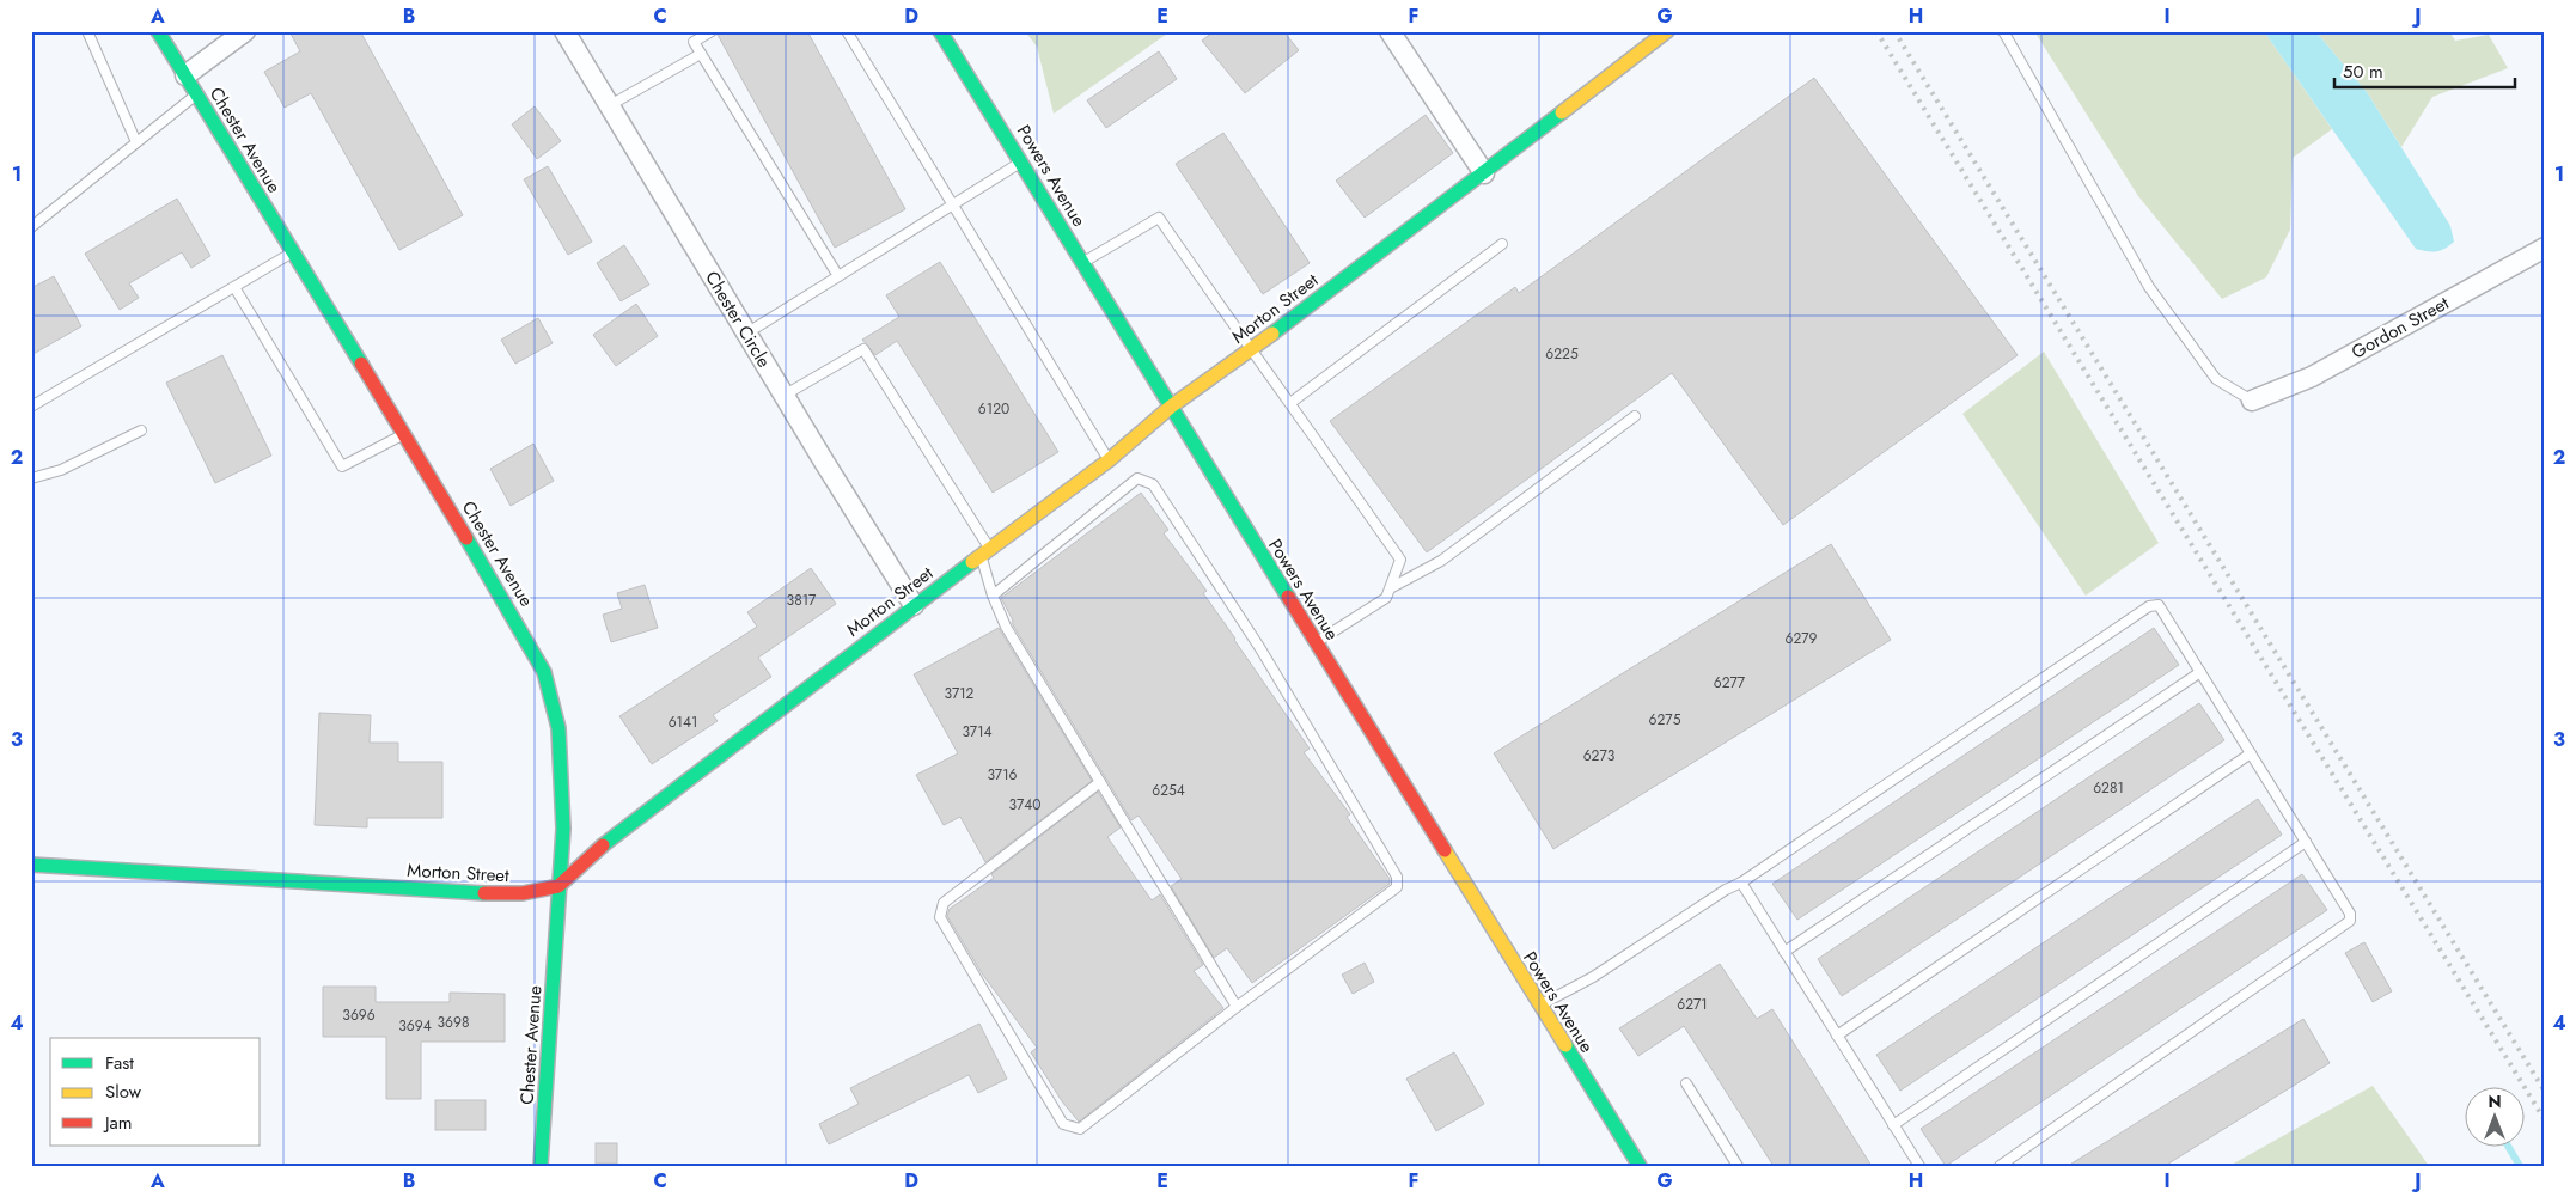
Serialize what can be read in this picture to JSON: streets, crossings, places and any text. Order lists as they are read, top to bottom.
{
  "streets": {
    "street": [
      "Chester Avenue",
      "Powers Avenue",
      "Morton Street",
      "Chester Circle",
      "Gordon Street"
    ]
  },
  "crossings": [
    ["Chester Avenue", "Morton Street"],
    ["Powers Avenue", "Morton Street"],
    ["Morton Street", "Chester Circle"]
  ],
  "house_numbers": [
    "6225",
    "6120",
    "3817",
    "6279",
    "6277",
    "3712",
    "6275",
    "6141",
    "3714",
    "6273",
    "3716",
    "6281",
    "6254",
    "3740",
    "6271",
    "3696",
    "3698",
    "3694"
  ],
  "legend": ["Fast", "Slow", "Jam"],
  "scale_bar": "50 m",
  "north": "top",
  "grid": {
    "columns": [
      "A",
      "B",
      "C",
      "D",
      "E",
      "F",
      "G",
      "H",
      "I",
      "J"
    ],
    "rows": [
      "1",
      "2",
      "3",
      "4"
    ]
  }
}
